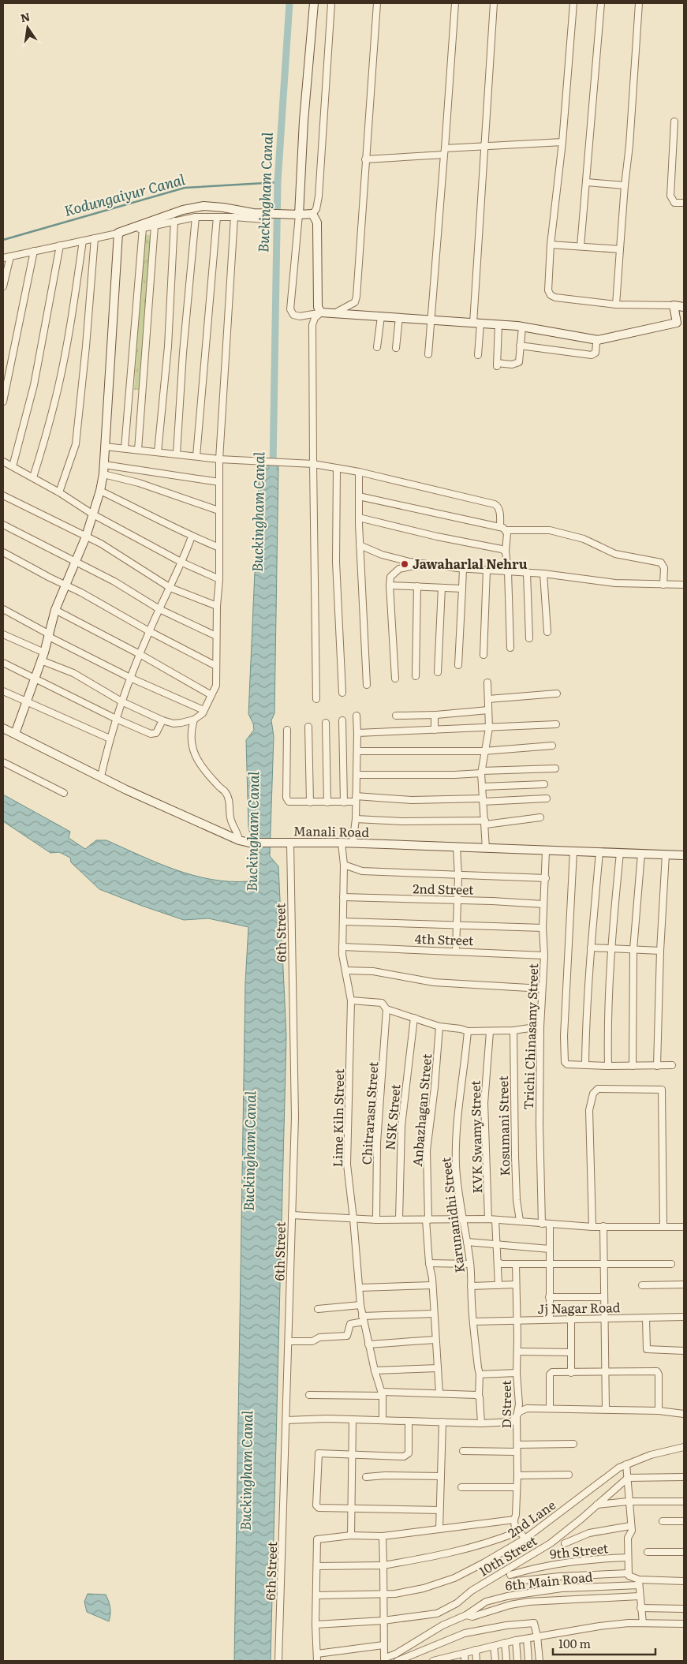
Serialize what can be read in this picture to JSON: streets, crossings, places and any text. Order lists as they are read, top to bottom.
{
  "streets": {
    "street": [
      "Manali Road",
      "2nd Street",
      "6th Street",
      "4th Street",
      "Trichi Chinasamy Street",
      "Anbazhagan Street",
      "Chitrarasu Street",
      "NSK Street",
      "Lime Kiln Street",
      "Kosumani Street",
      "KVK Swamy Street",
      "Karunanidhi Street",
      "Jj Nagar Road",
      "D Street",
      "2nd Lane",
      "9th Street",
      "10th Street",
      "6th Main Road"
    ]
  },
  "crossings": [
    ["Manali Road", "6th Street"],
    ["Manali Road", "Trichi Chinasamy Street"],
    ["Manali Road", "Lime Kiln Street"],
    ["2nd Street", "Trichi Chinasamy Street"],
    ["2nd Street", "Lime Kiln Street"],
    ["4th Street", "Trichi Chinasamy Street"],
    ["4th Street", "Lime Kiln Street"],
    ["Karunanidhi Street", "Jj Nagar Road"],
    ["Jj Nagar Road", "D Street"]
  ],
  "water": ["Buckingham Canal", "Kodungaiyur Canal"],
  "places": ["Jawaharlal Nehru"],
  "scale_bar": "100 m",
  "north": "top"
}
